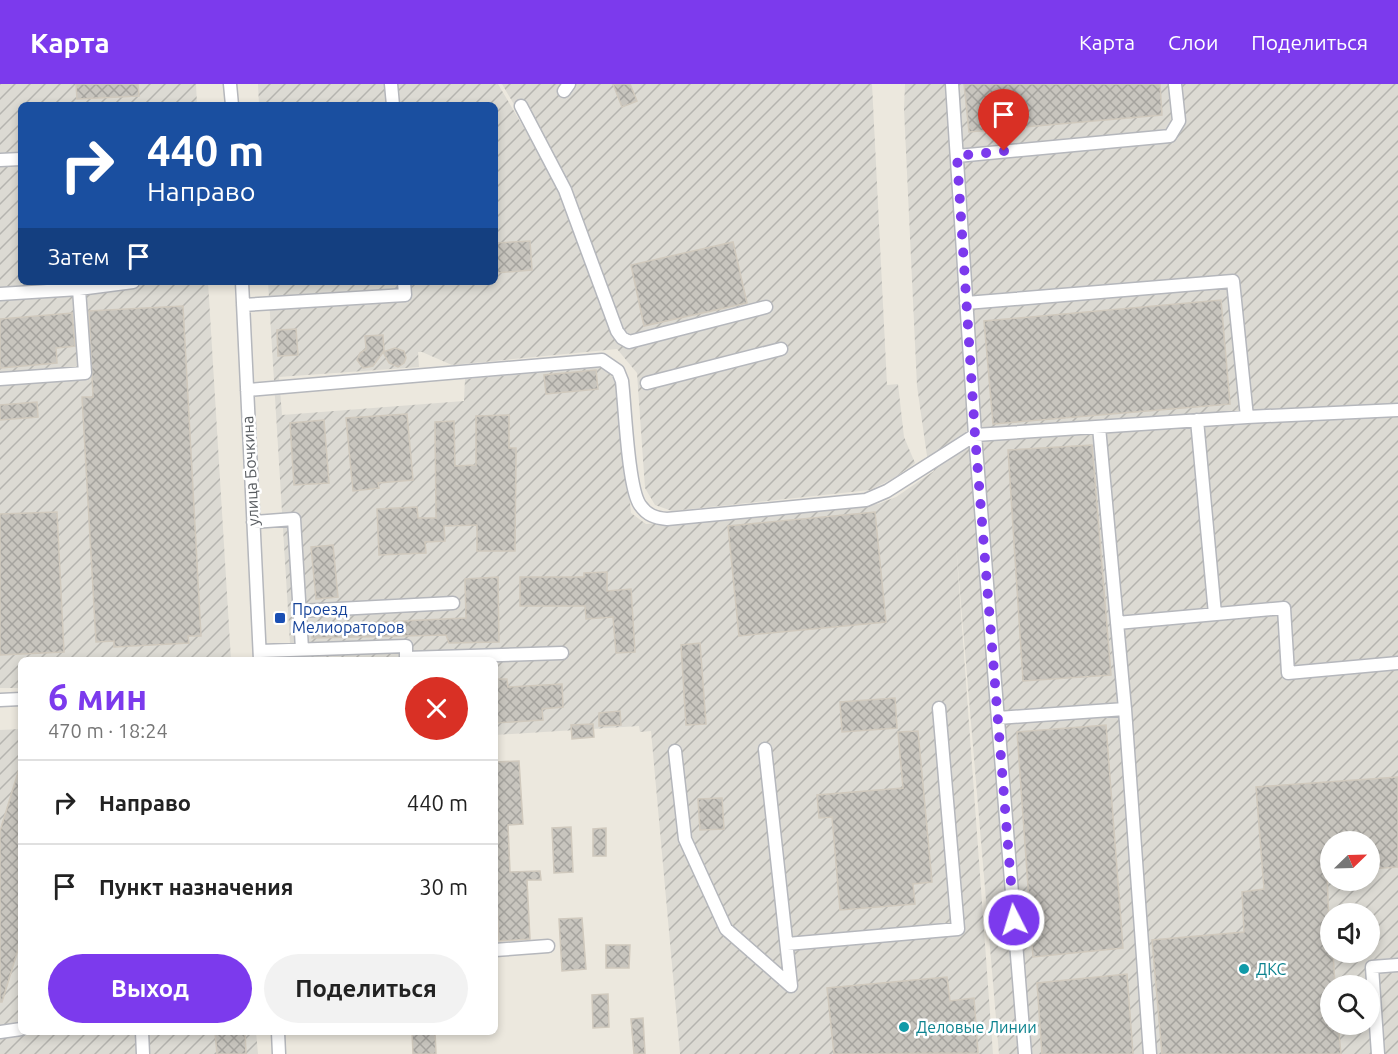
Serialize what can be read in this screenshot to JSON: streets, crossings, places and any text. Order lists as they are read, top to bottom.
{
  "streets": {
    "street": ["улица Бочкина"]
  },
  "places": {
    "transit": ["Проезд Мелиораторов"],
    "other": ["ДКС", "Деловые Линии"]
  },
  "north": "top right",
  "page": {
    "header": "Карта",
    "nav": ["Карта", "Слои", "Поделиться"],
    "turn": ["440 m", "Направо"],
    "then": "Затем",
    "heading": ["6 мин", "470 m · 18:24"],
    "list": [
      {
        "name": "Направо",
        "value": "440 m"
      },
      {
        "name": "Пункт назначения",
        "value": "30 m"
      }
    ],
    "buttons": ["Выход", "Поделиться"]
  }
}
